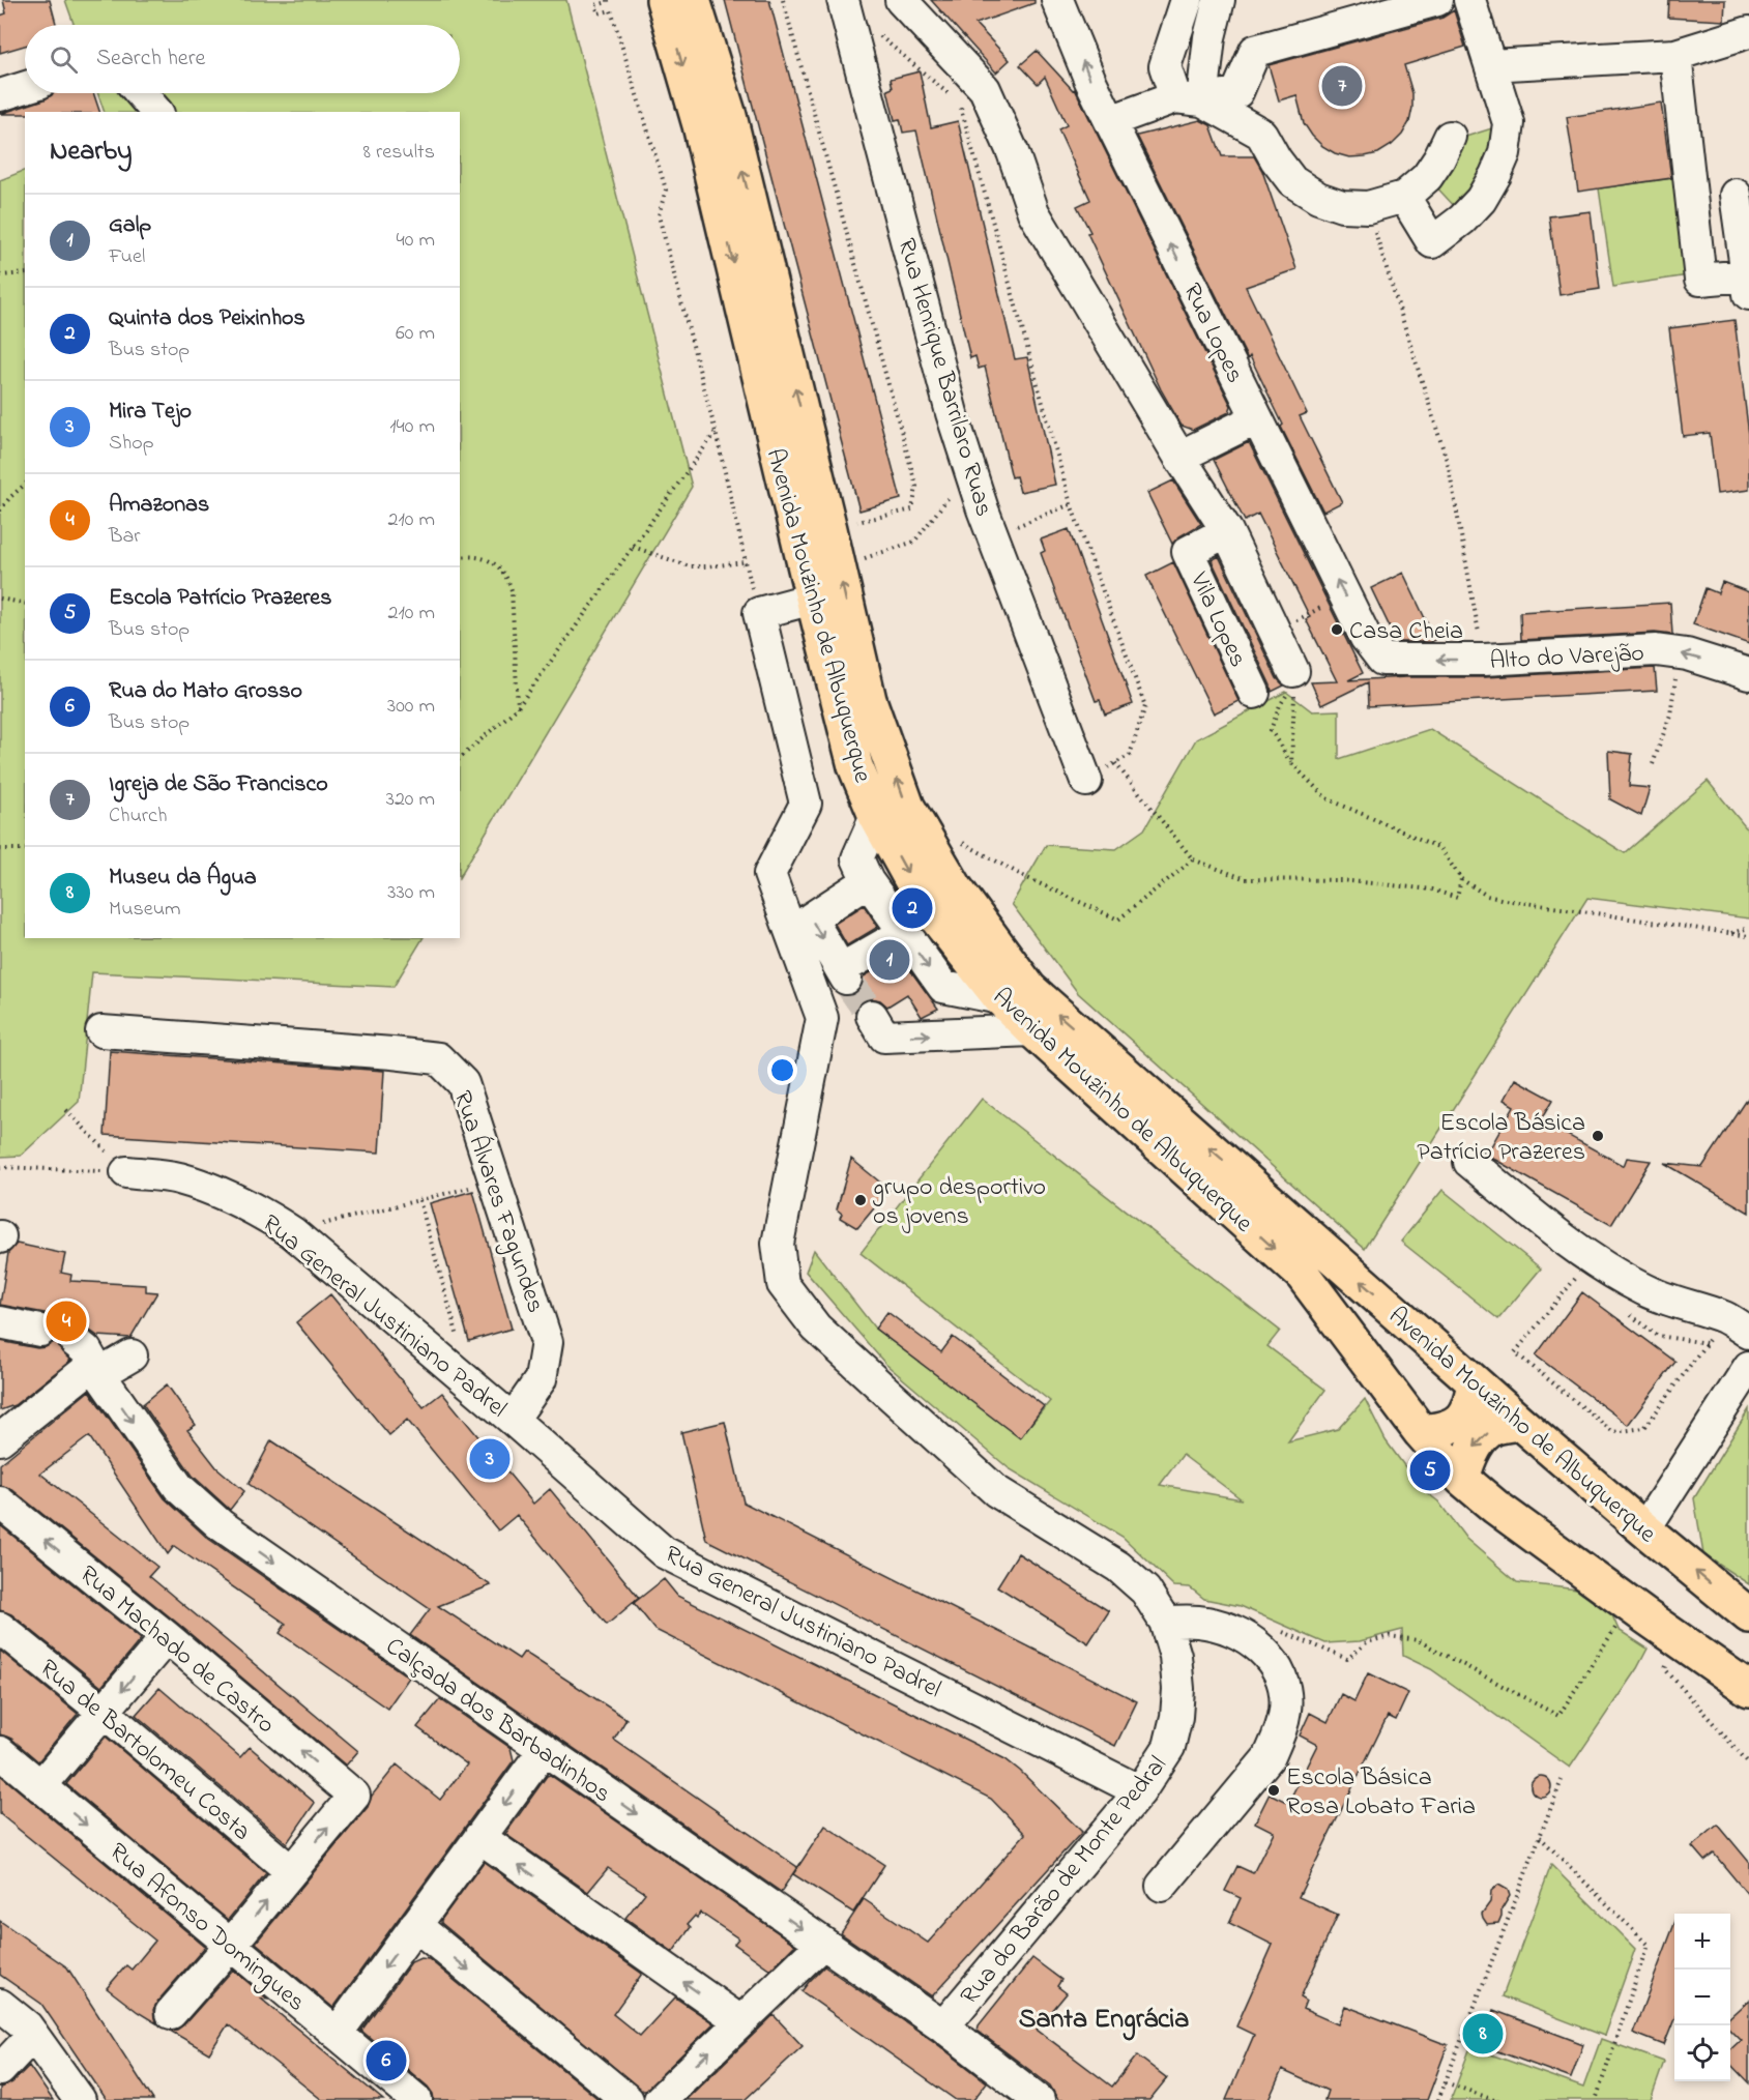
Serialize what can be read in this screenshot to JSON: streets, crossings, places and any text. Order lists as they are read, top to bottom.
{
  "streets": {
    "main road": ["Avenida Mouzinho de Albuquerque"],
    "street": [
      "Rua Lopes",
      "Rua Henrique Barrilaro Ruas",
      "Vila Lopes",
      "Alto do Varejão",
      "Rua Álvares Fagundes",
      "Rua General Justiniano Padrel",
      "Rua Machado de Castro",
      "Calçada dos Barbadinhos",
      "Rua de Bartolomeu Costa",
      "Rua do Barão de Monte Pedral",
      "Rua Afonso Domingues"
    ]
  },
  "crossings": [
    ["Rua Lopes", "Alto do Varejão"],
    ["Rua Álvares Fagundes", "Rua General Justiniano Padrel"],
    ["Rua General Justiniano Padrel", "Rua do Barão de Monte Pedral"],
    ["Rua Machado de Castro", "Rua de Bartolomeu Costa"],
    ["Calçada dos Barbadinhos", "Rua do Barão de Monte Pedral"]
  ],
  "one_way": ["Rua Lopes", "Alto do Varejão"],
  "districts": ["Santa Engrácia"],
  "places": [
    "Casa Cheia",
    "Escola Básica Patrício Prazeres",
    "grupo desportivo os jovens",
    "Escola Básica Rosa Lobato Faria"
  ],
  "page": {
    "search": "Search here",
    "pins": [
      "7",
      "2",
      "1",
      "4",
      "3",
      "5",
      "8",
      "6"
    ],
    "heading": ["Nearby", "8 results"],
    "list": [
      {
        "mark": "1",
        "name": "Galp",
        "note": "Fuel",
        "value": "40 m"
      },
      {
        "mark": "2",
        "name": "Quinta dos Peixinhos",
        "note": "Bus stop",
        "value": "60 m"
      },
      {
        "mark": "3",
        "name": "Mira Tejo",
        "note": "Shop",
        "value": "140 m"
      },
      {
        "mark": "4",
        "name": "Amazonas",
        "note": "Bar",
        "value": "210 m"
      },
      {
        "mark": "5",
        "name": "Escola Patrício Prazeres",
        "note": "Bus stop",
        "value": "210 m"
      },
      {
        "mark": "6",
        "name": "Rua do Mato Grosso",
        "note": "Bus stop",
        "value": "300 m"
      },
      {
        "mark": "7",
        "name": "Igreja de São Francisco",
        "note": "Church",
        "value": "320 m"
      },
      {
        "mark": "8",
        "name": "Museu da Água",
        "note": "Museum",
        "value": "330 m"
      }
    ],
    "map_buttons": ["+", "−"]
  }
}
